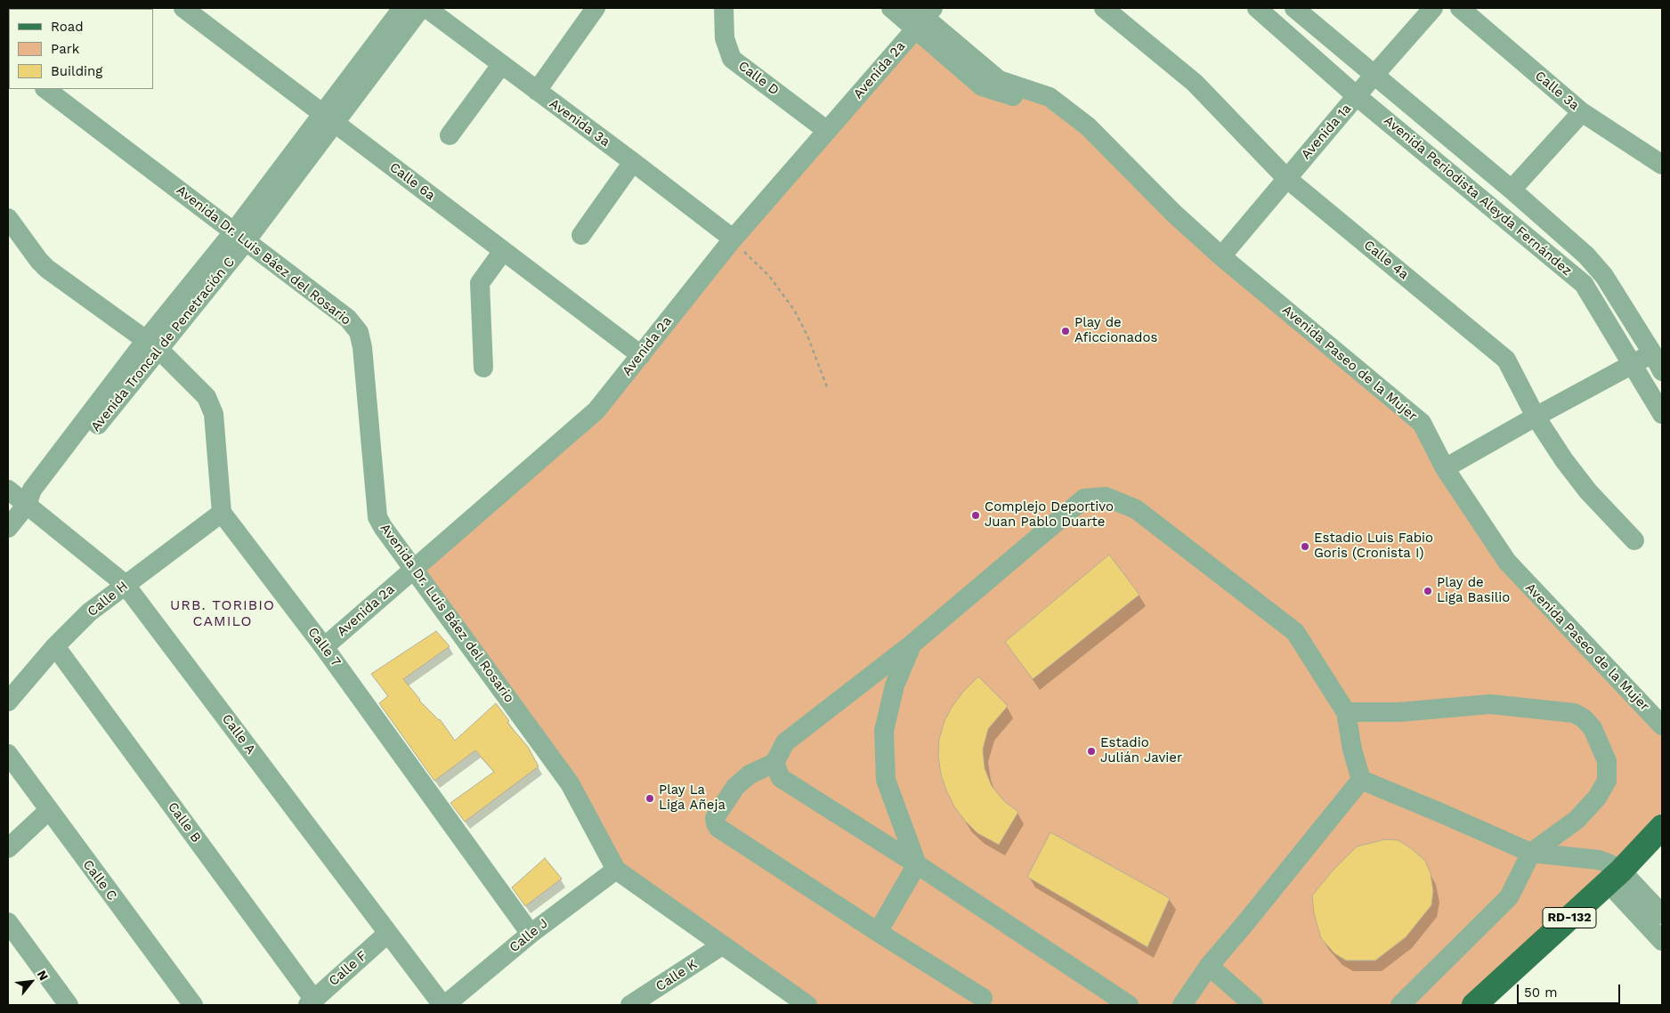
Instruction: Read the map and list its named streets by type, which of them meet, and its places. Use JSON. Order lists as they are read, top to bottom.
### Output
{
  "streets": {
    "main road": ["RD-132"],
    "street": [
      "Avenida 2a",
      "Calle D",
      "Calle 3a",
      "Avenida 3a",
      "Avenida 1a",
      "Calle 6a",
      "Avenida Periodista Aleyda Fernández",
      "Avenida Dr. Luis Báez del Rosario",
      "Calle 4a",
      "Avenida Troncal de Penetración C",
      "Avenida Paseo de la Mujer",
      "Calle H",
      "Calle 7",
      "Calle A",
      "Calle B",
      "Calle C",
      "Calle J",
      "Calle F",
      "Calle K"
    ]
  },
  "crossings": [
    ["Avenida 2a", "Calle D"],
    ["Avenida 2a", "Avenida 3a"],
    ["Avenida 2a", "Calle 6a"],
    ["Avenida 2a", "Avenida Dr. Luis Báez del Rosario"],
    ["Avenida 2a", "Avenida Paseo de la Mujer"],
    ["Avenida 2a", "Calle 7"],
    ["Avenida 1a", "Avenida Periodista Aleyda Fernández"],
    ["Avenida 1a", "Calle 4a"],
    ["Avenida 1a", "Avenida Paseo de la Mujer"],
    ["Calle 6a", "Avenida Troncal de Penetración C"],
    ["Avenida Dr. Luis Báez del Rosario", "Avenida Troncal de Penetración C"],
    ["Avenida Dr. Luis Báez del Rosario", "Calle J"],
    ["Avenida Dr. Luis Báez del Rosario", "Calle K"],
    ["Avenida Troncal de Penetración C", "Calle A"],
    ["Calle H", "Calle 7"],
    ["Calle H", "Calle A"],
    ["Calle H", "Calle B"],
    ["Calle 7", "Calle J"],
    ["Calle A", "Calle J"],
    ["Calle A", "Calle F"],
    ["Calle B", "Calle F"]
  ],
  "districts": ["URB. TORIBIO CAMILO"],
  "places": [
    "Play de Aficcionados",
    "Complejo Deportivo Juan Pablo Duarte",
    "Estadio Luis Fabio Goris (Cronista I)",
    "Play de Liga Basilio",
    "Estadio Julián Javier",
    "Play La Liga Añeja"
  ],
  "legend": ["Road", "Park", "Building"],
  "scale_bar": "50 m",
  "north": "top right"
}
